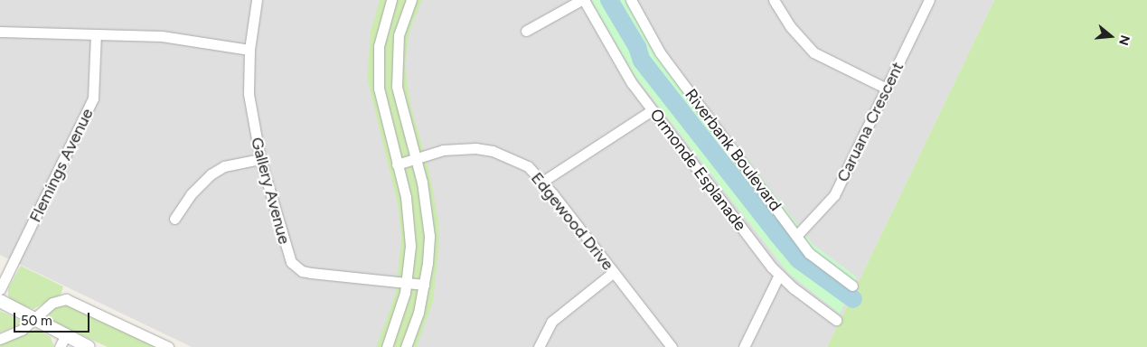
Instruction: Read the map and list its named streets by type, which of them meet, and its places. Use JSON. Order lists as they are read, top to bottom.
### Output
{
  "streets": {
    "street": [
      "Caruana Crescent",
      "Riverbank Boulevard",
      "Flemings Avenue",
      "Ormonde Esplanade",
      "Gallery Avenue",
      "Edgewood Drive"
    ]
  },
  "crossings": [
    ["Caruana Crescent", "Riverbank Boulevard"]
  ],
  "scale_bar": "50 m",
  "north": "right"
}
